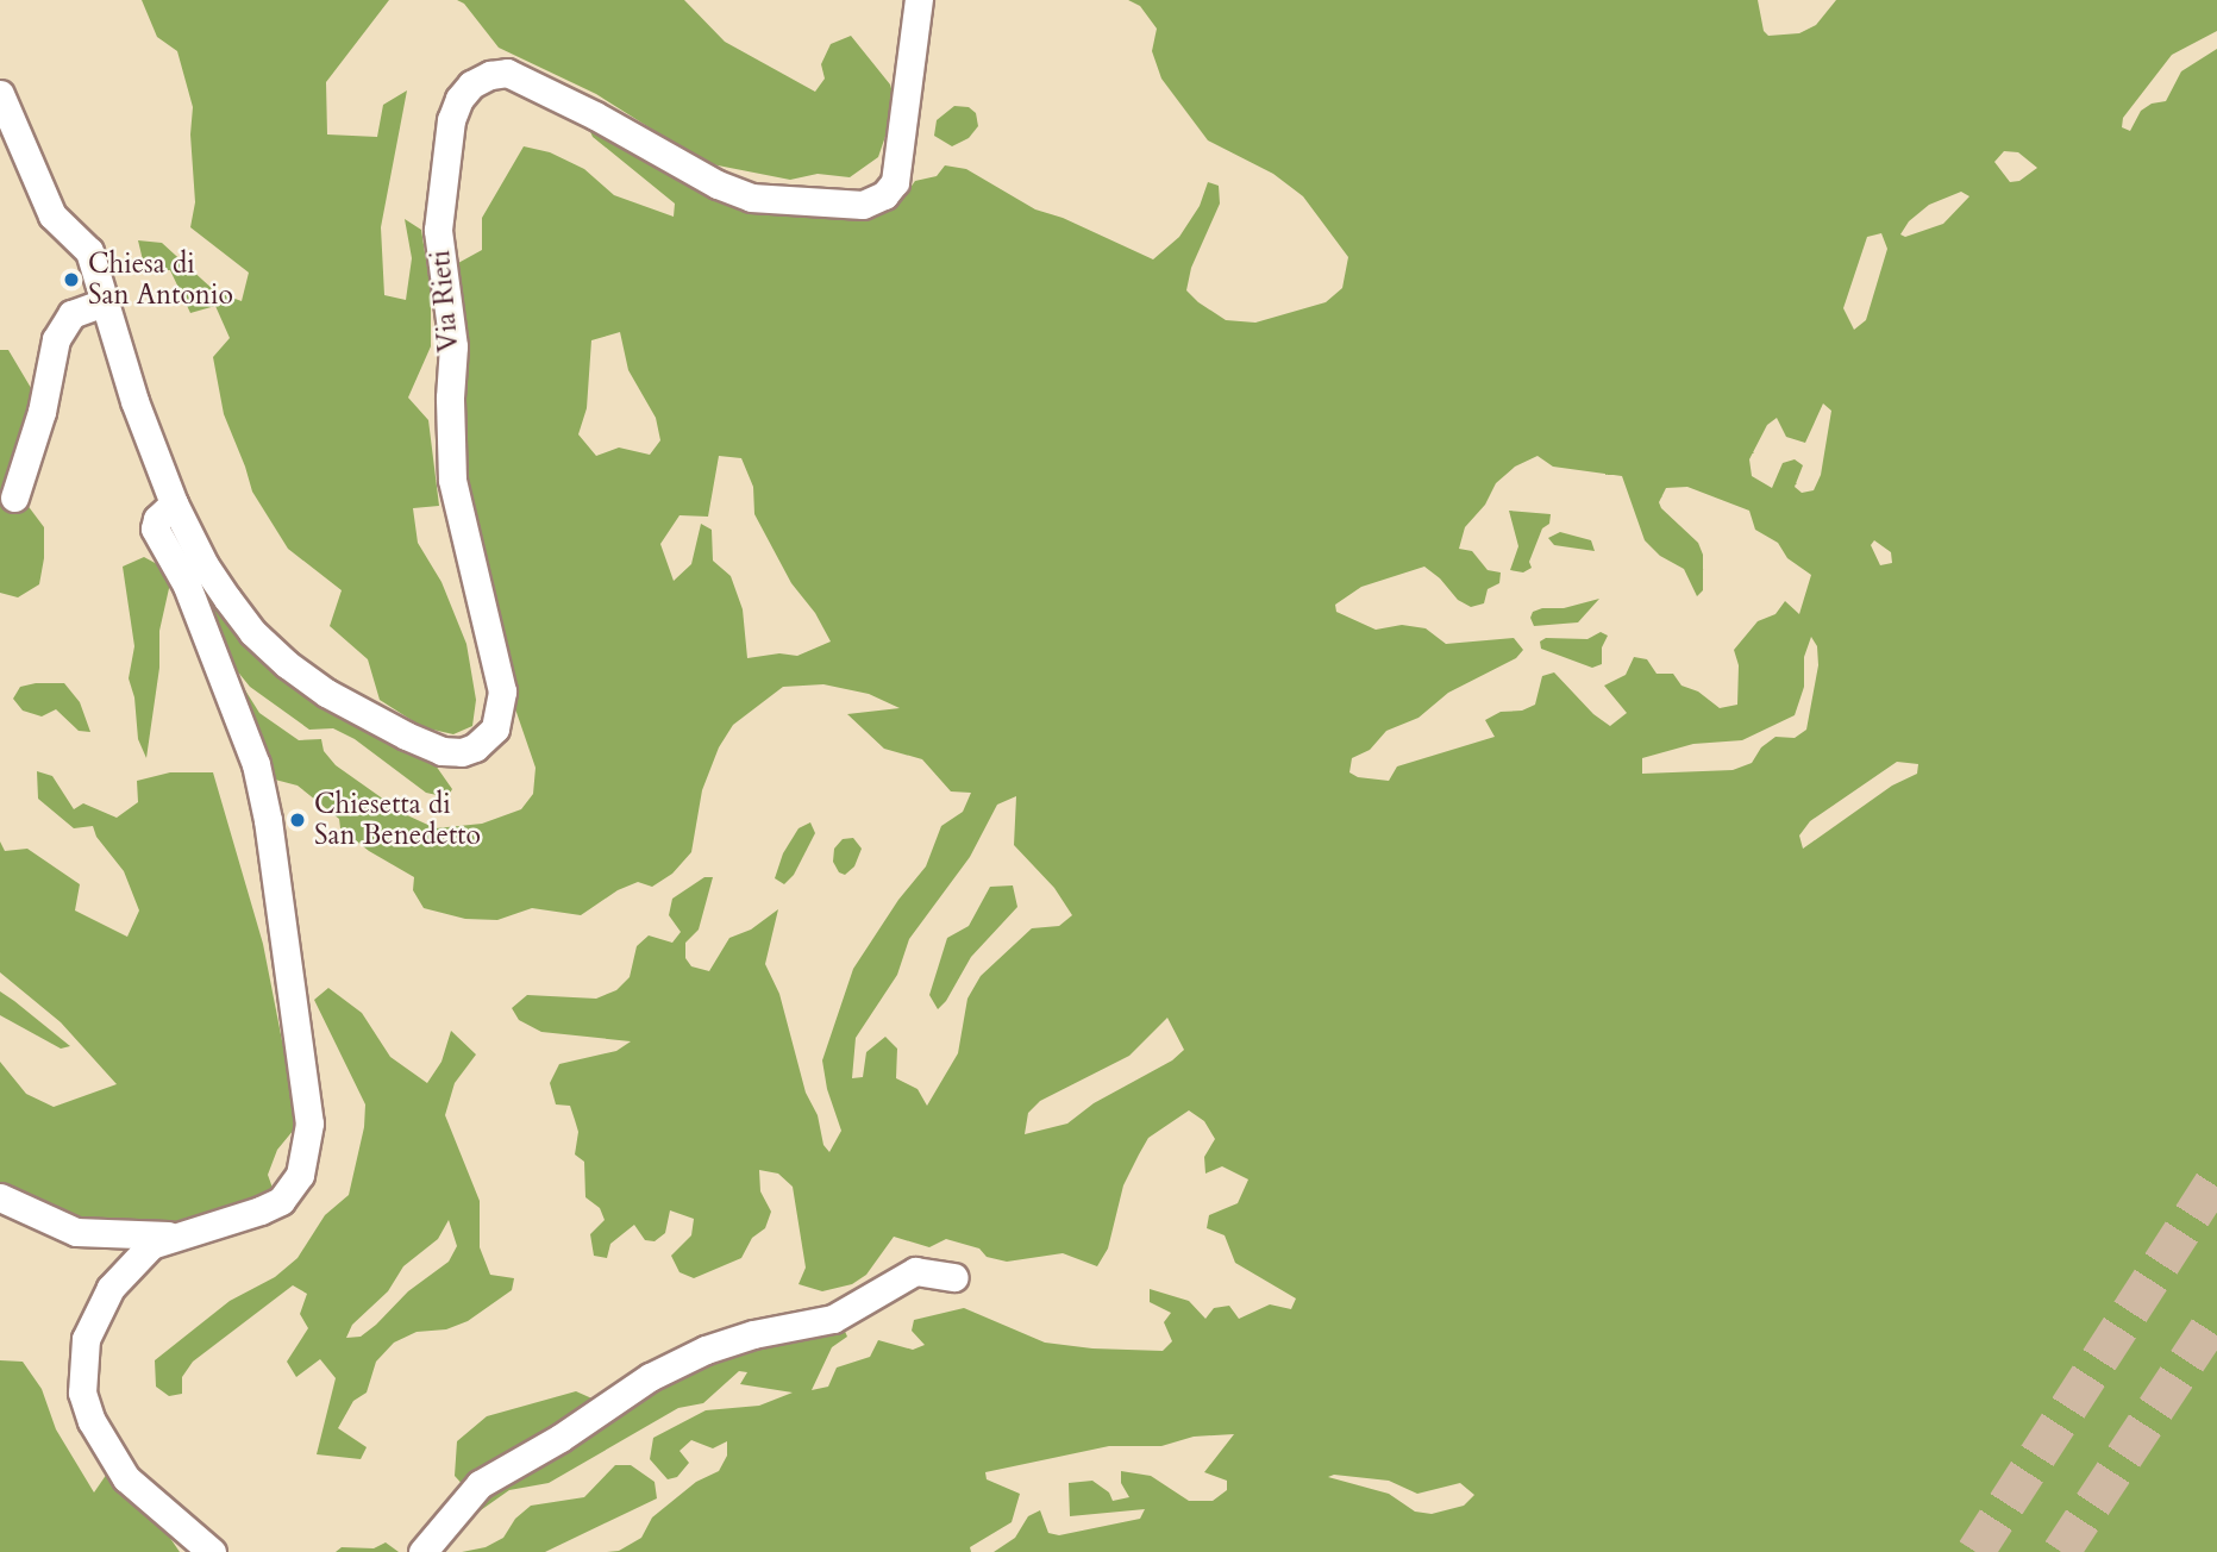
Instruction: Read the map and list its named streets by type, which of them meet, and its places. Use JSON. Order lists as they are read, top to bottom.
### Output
{
  "streets": {
    "street": ["Via Rieti"]
  },
  "places": ["Chiesa di San Antonio", "Chiesetta di San Benedetto"]
}
